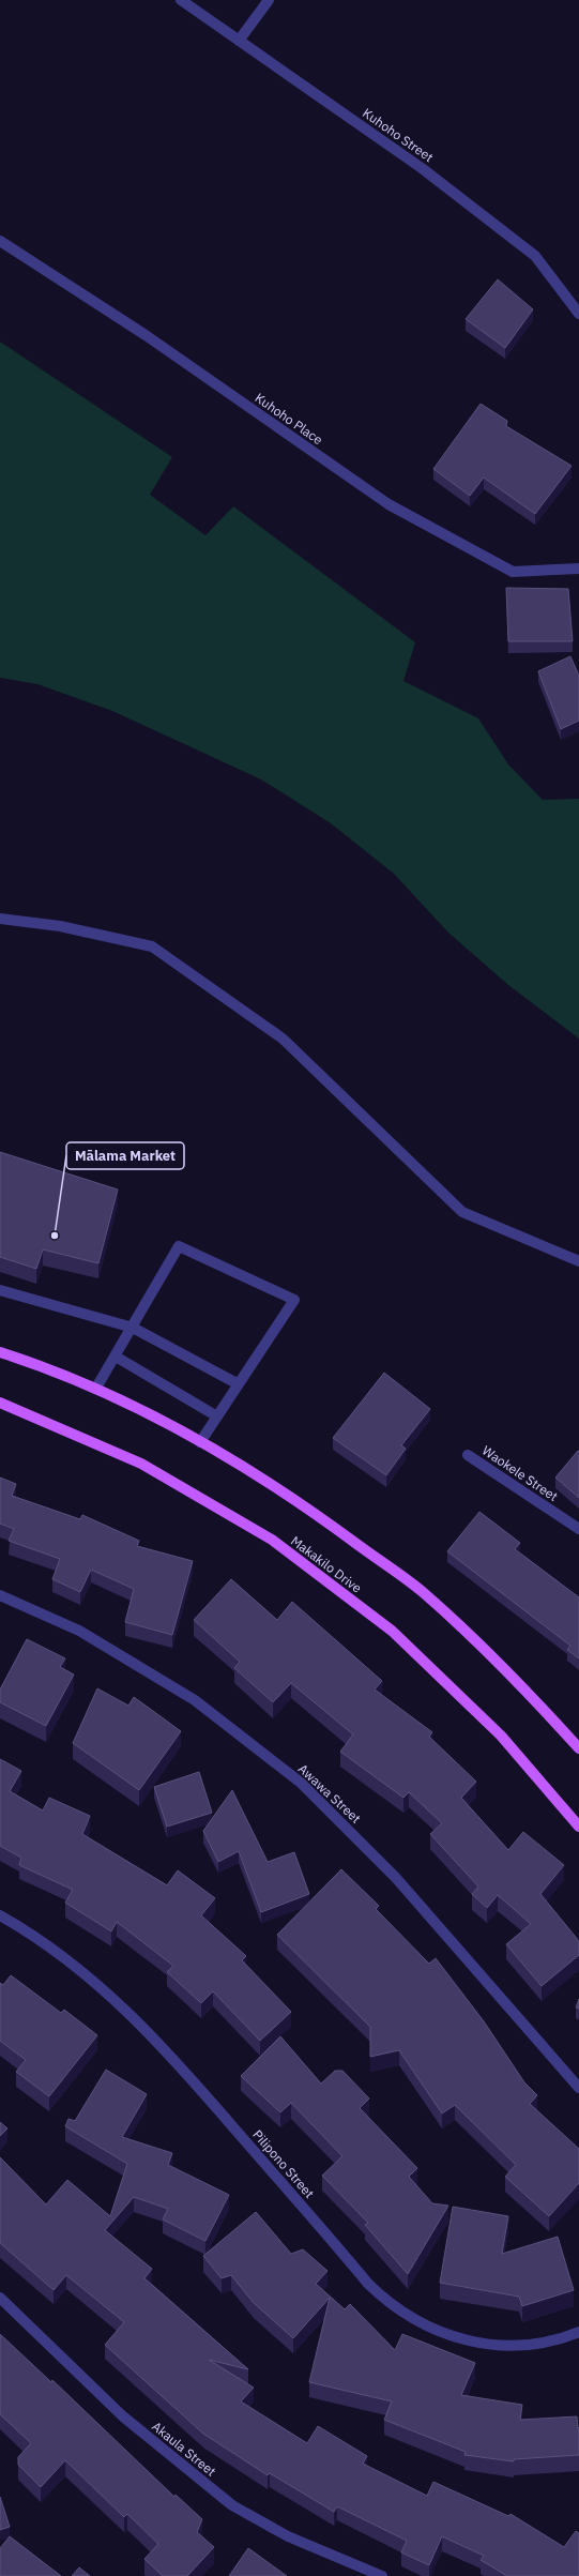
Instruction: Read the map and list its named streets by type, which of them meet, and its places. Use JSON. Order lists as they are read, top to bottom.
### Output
{
  "streets": {
    "main road": ["Makakilo Drive"],
    "street": [
      "Kuhoho Street",
      "Kuhoho Place",
      "Waokele Street",
      "Awawa Street",
      "Pilipono Street",
      "Akaula Street"
    ]
  },
  "places": ["Mālama Market"]
}
